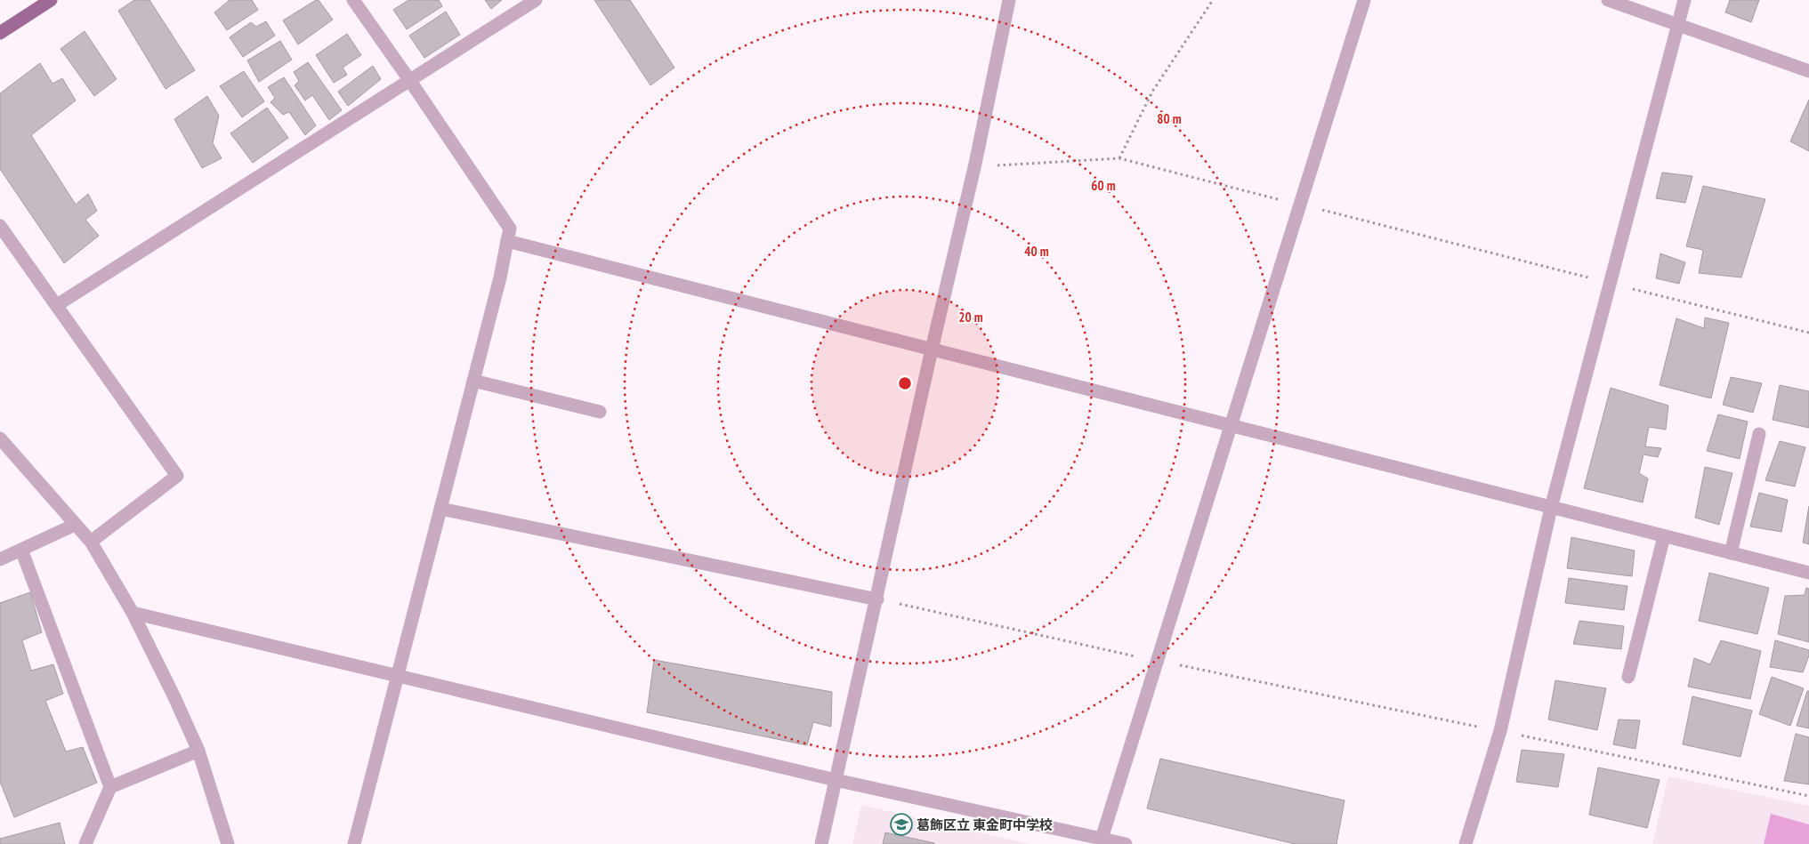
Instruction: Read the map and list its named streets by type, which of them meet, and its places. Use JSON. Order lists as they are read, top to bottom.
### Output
{
  "places": {
    "school or university": ["葛飾区立 東金町中学校"]
  },
  "rings": [
    "80 m",
    "60 m",
    "40 m",
    "20 m"
  ]
}
